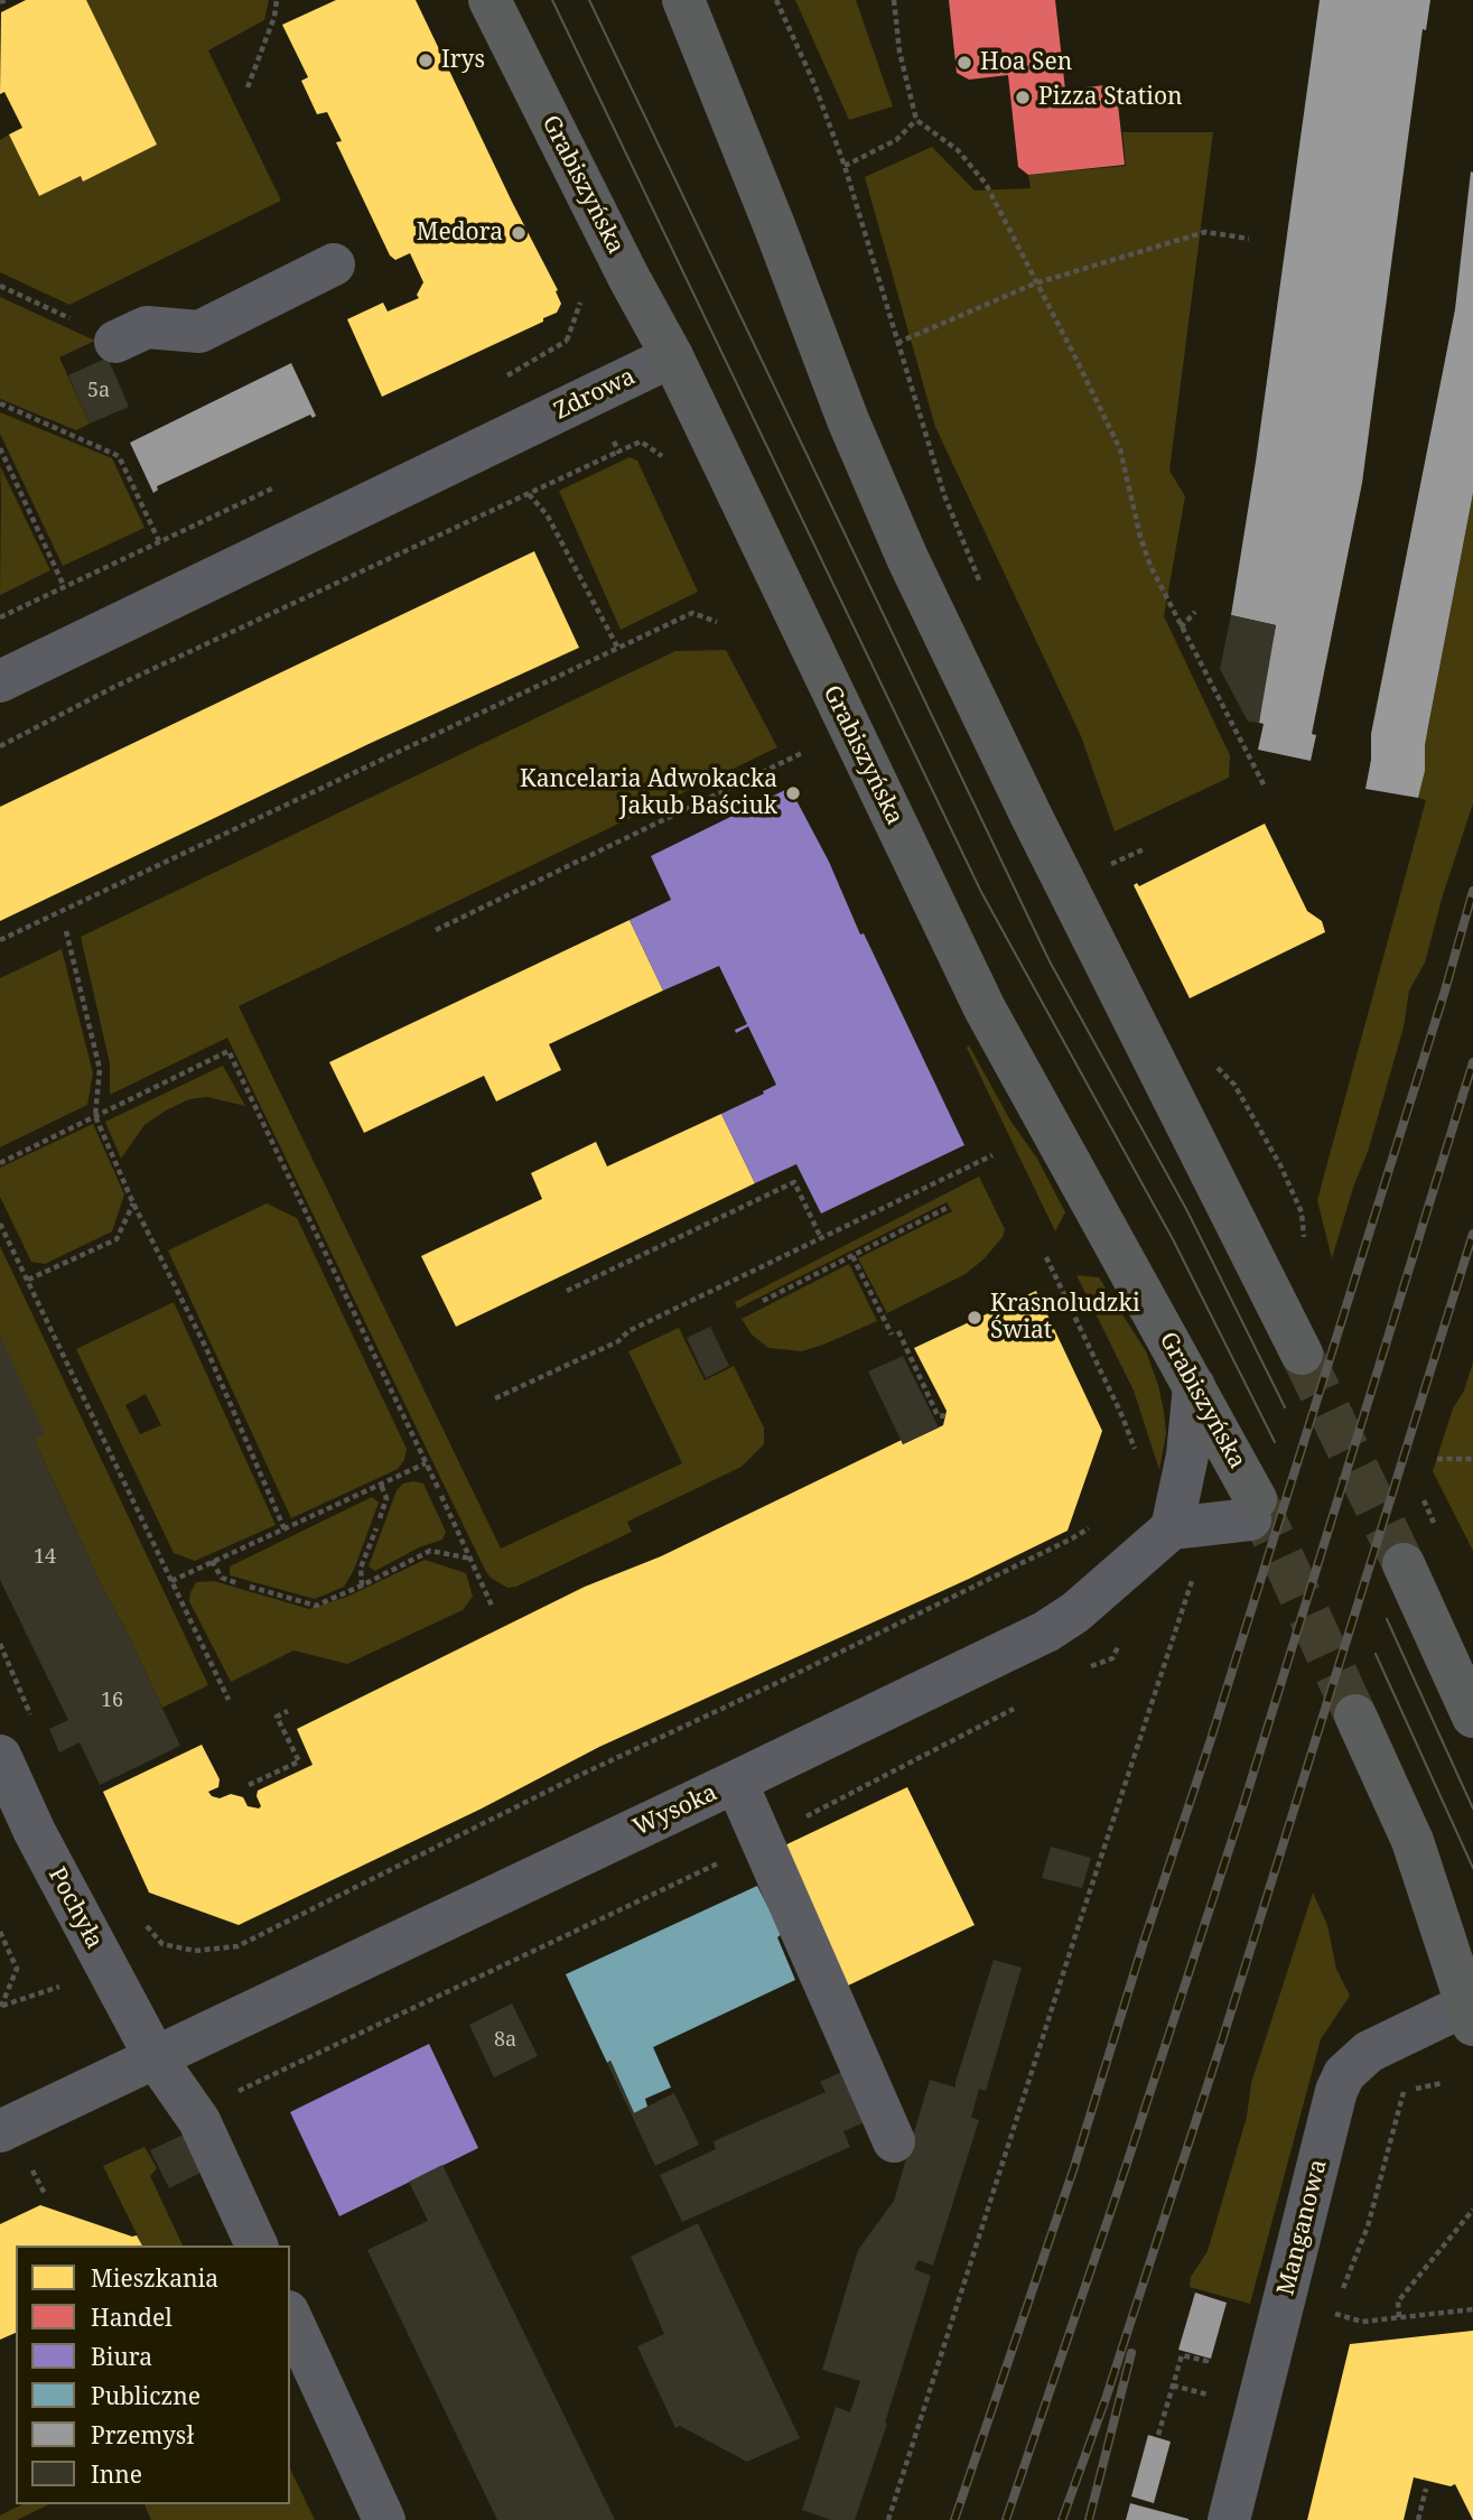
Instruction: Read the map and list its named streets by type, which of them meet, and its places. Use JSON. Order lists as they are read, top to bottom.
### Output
{
  "streets": {
    "main road": ["Grabiszyńska"],
    "street": [
      "Zdrowa",
      "Wysoka",
      "Pochyła",
      "Manganowa"
    ]
  },
  "crossings": [
    ["Grabiszyńska", "Zdrowa"],
    ["Wysoka", "Pochyła"]
  ],
  "places": [
    "Irys",
    "Hoa Sen",
    "Pizza Station",
    "Medora",
    "Kancelaria Adwokacka Jakub Baściuk",
    "Krasnoludzki Świat"
  ],
  "house_numbers": [
    "5a",
    "14",
    "16",
    "8a"
  ],
  "legend": [
    "Mieszkania",
    "Handel",
    "Biura",
    "Publiczne",
    "Przemysł",
    "Inne"
  ]
}
